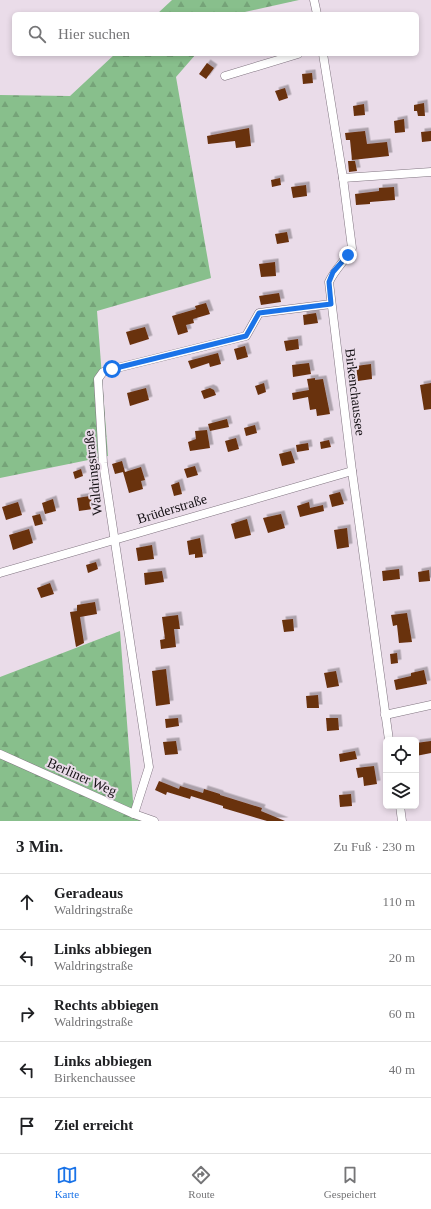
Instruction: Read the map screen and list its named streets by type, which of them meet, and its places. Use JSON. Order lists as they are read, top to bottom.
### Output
{
  "streets": {
    "street": [
      "Birkenchaussee",
      "Waldringstraße",
      "Brüderstraße",
      "Berliner Weg"
    ]
  },
  "crossings": [
    ["Birkenchaussee", "Waldringstraße"],
    ["Birkenchaussee", "Brüderstraße"],
    ["Waldringstraße", "Brüderstraße"],
    ["Waldringstraße", "Berliner Weg"]
  ],
  "page": {
    "search": "Hier suchen",
    "heading": ["3 Min.", "Zu Fuß · 230 m"],
    "list": [
      ["Geradeaus", "Waldringstraße", "110 m"],
      ["Links abbiegen", "Waldringstraße", "20 m"],
      ["Rechts abbiegen", "Waldringstraße", "60 m"],
      ["Links abbiegen", "Birkenchaussee", "40 m"],
      "Ziel erreicht"
    ],
    "nav": ["Karte", "Route", "Gespeichert"]
  }
}
